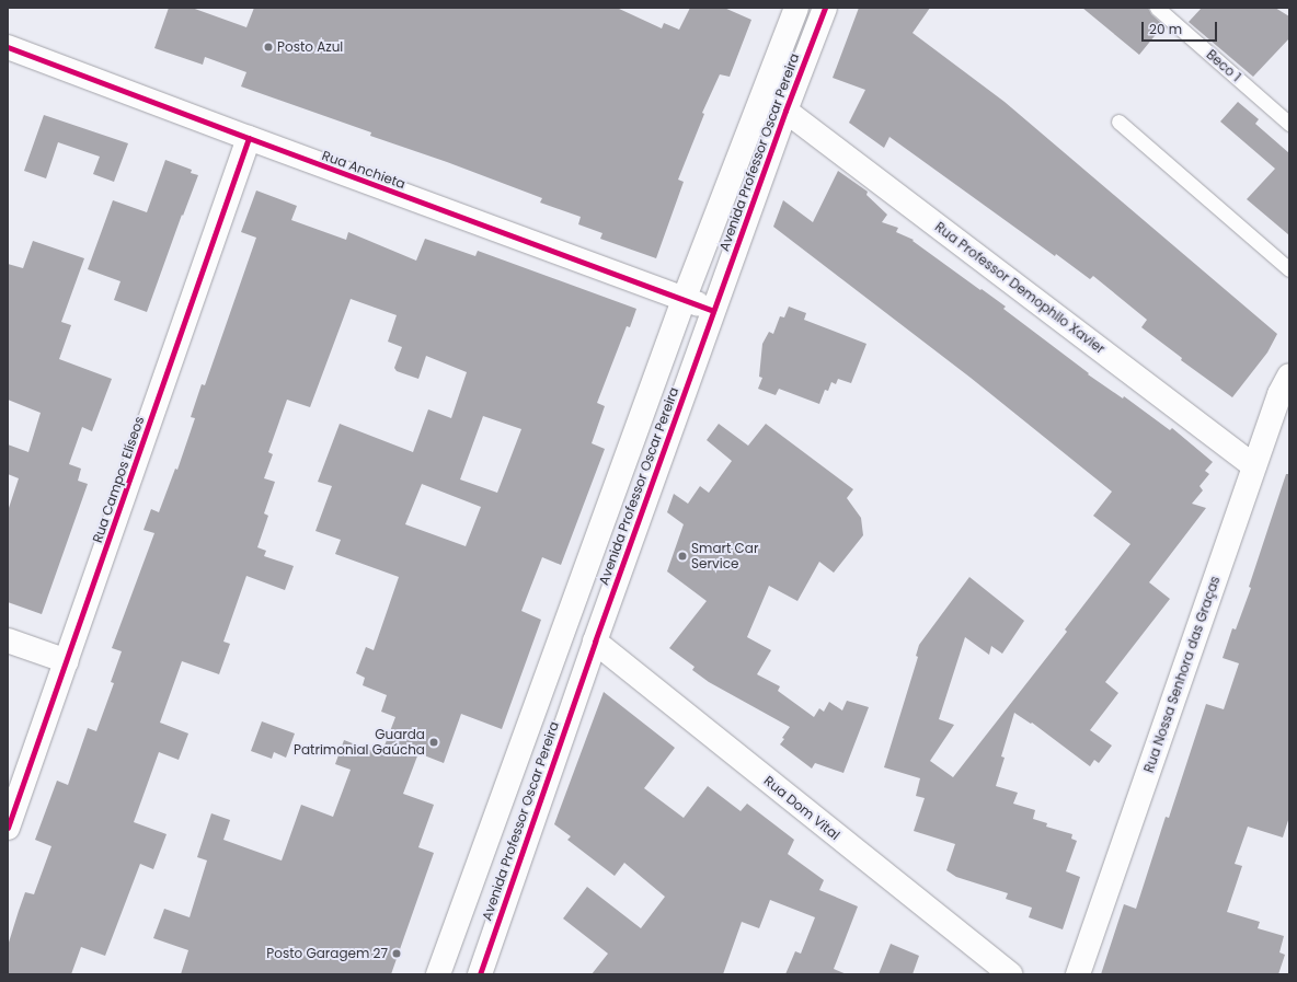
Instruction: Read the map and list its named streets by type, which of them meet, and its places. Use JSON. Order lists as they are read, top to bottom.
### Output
{
  "streets": {
    "street": [
      "Avenida Professor Oscar Pereira",
      "Rua Anchieta",
      "Rua Professor Demophilo Xavier",
      "Rua Campos Elíseos",
      "Rua Nossa Senhora das Graças",
      "Rua Dom Vital"
    ],
    "lane": ["Beco 1"]
  },
  "crossings": [
    ["Avenida Professor Oscar Pereira", "Rua Anchieta"],
    ["Avenida Professor Oscar Pereira", "Rua Professor Demophilo Xavier"],
    ["Avenida Professor Oscar Pereira", "Rua Dom Vital"],
    ["Rua Anchieta", "Rua Campos Elíseos"],
    ["Rua Professor Demophilo Xavier", "Rua Nossa Senhora das Graças"]
  ],
  "places": [
    "Posto Azul",
    "Smart Car Service",
    "Guarda Patrimonial Gaúcha",
    "Posto Garagem 27"
  ],
  "scale_bar": "20 m"
}
